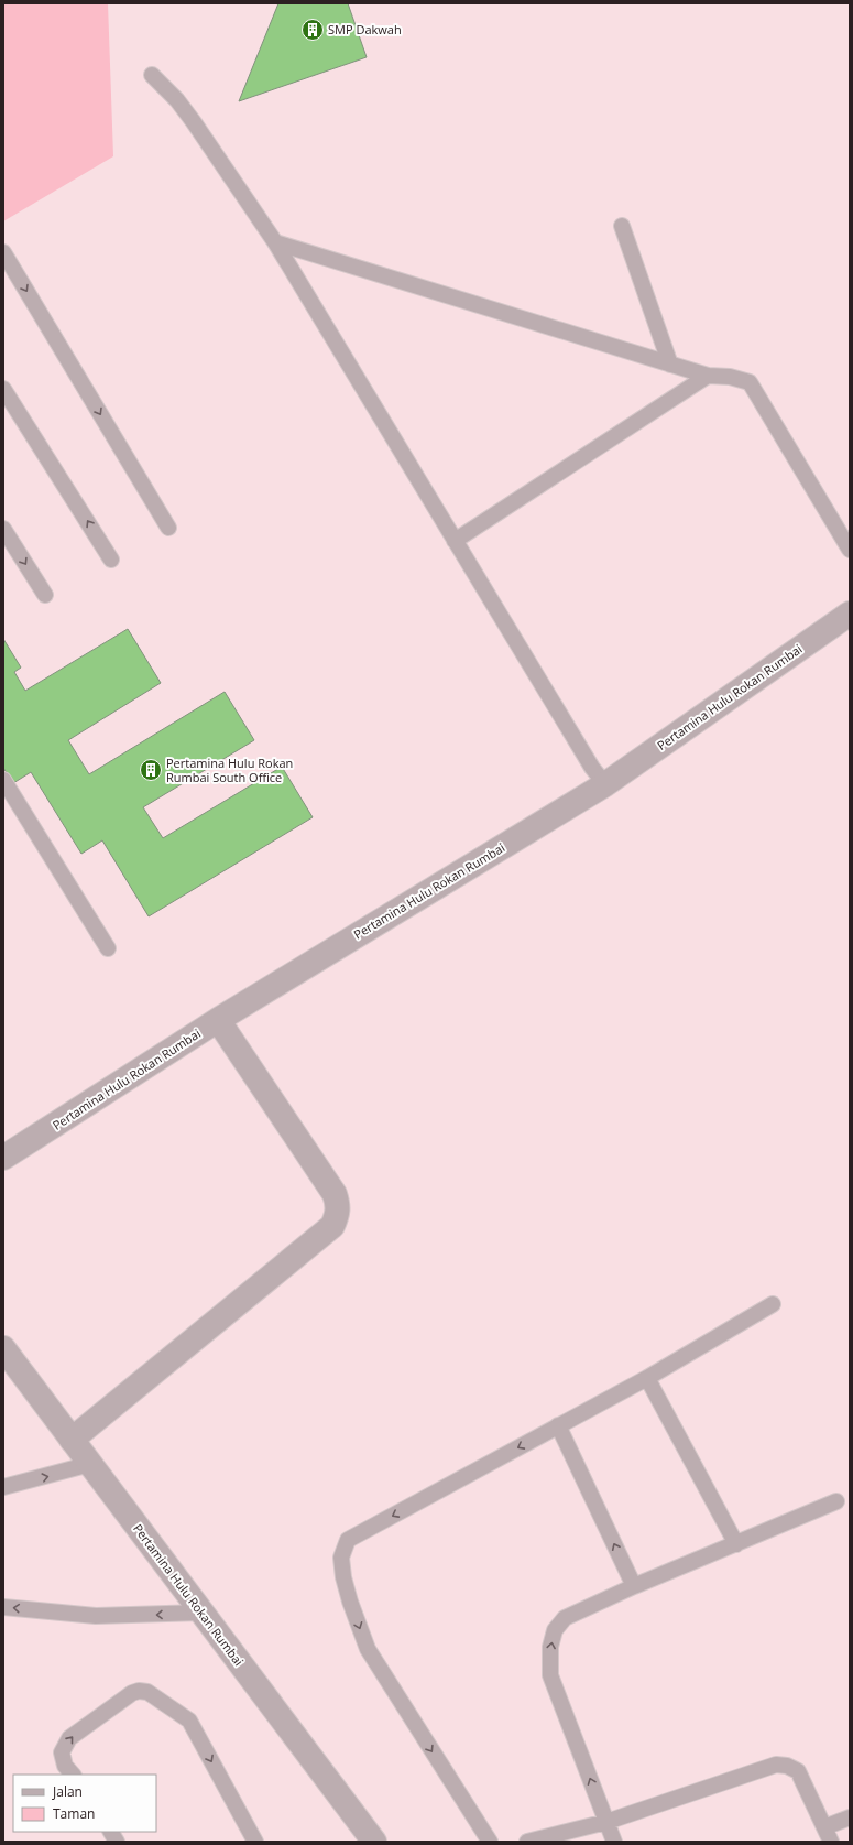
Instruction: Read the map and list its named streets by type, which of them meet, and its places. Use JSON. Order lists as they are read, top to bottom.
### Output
{
  "streets": {
    "street": ["Pertamina Hulu Rokan Rumbai"]
  },
  "places": {
    "building": ["SMP Dakwah", "Pertamina Hulu Rokan Rumbai South Office"]
  },
  "legend": ["Jalan", "Taman"]
}
